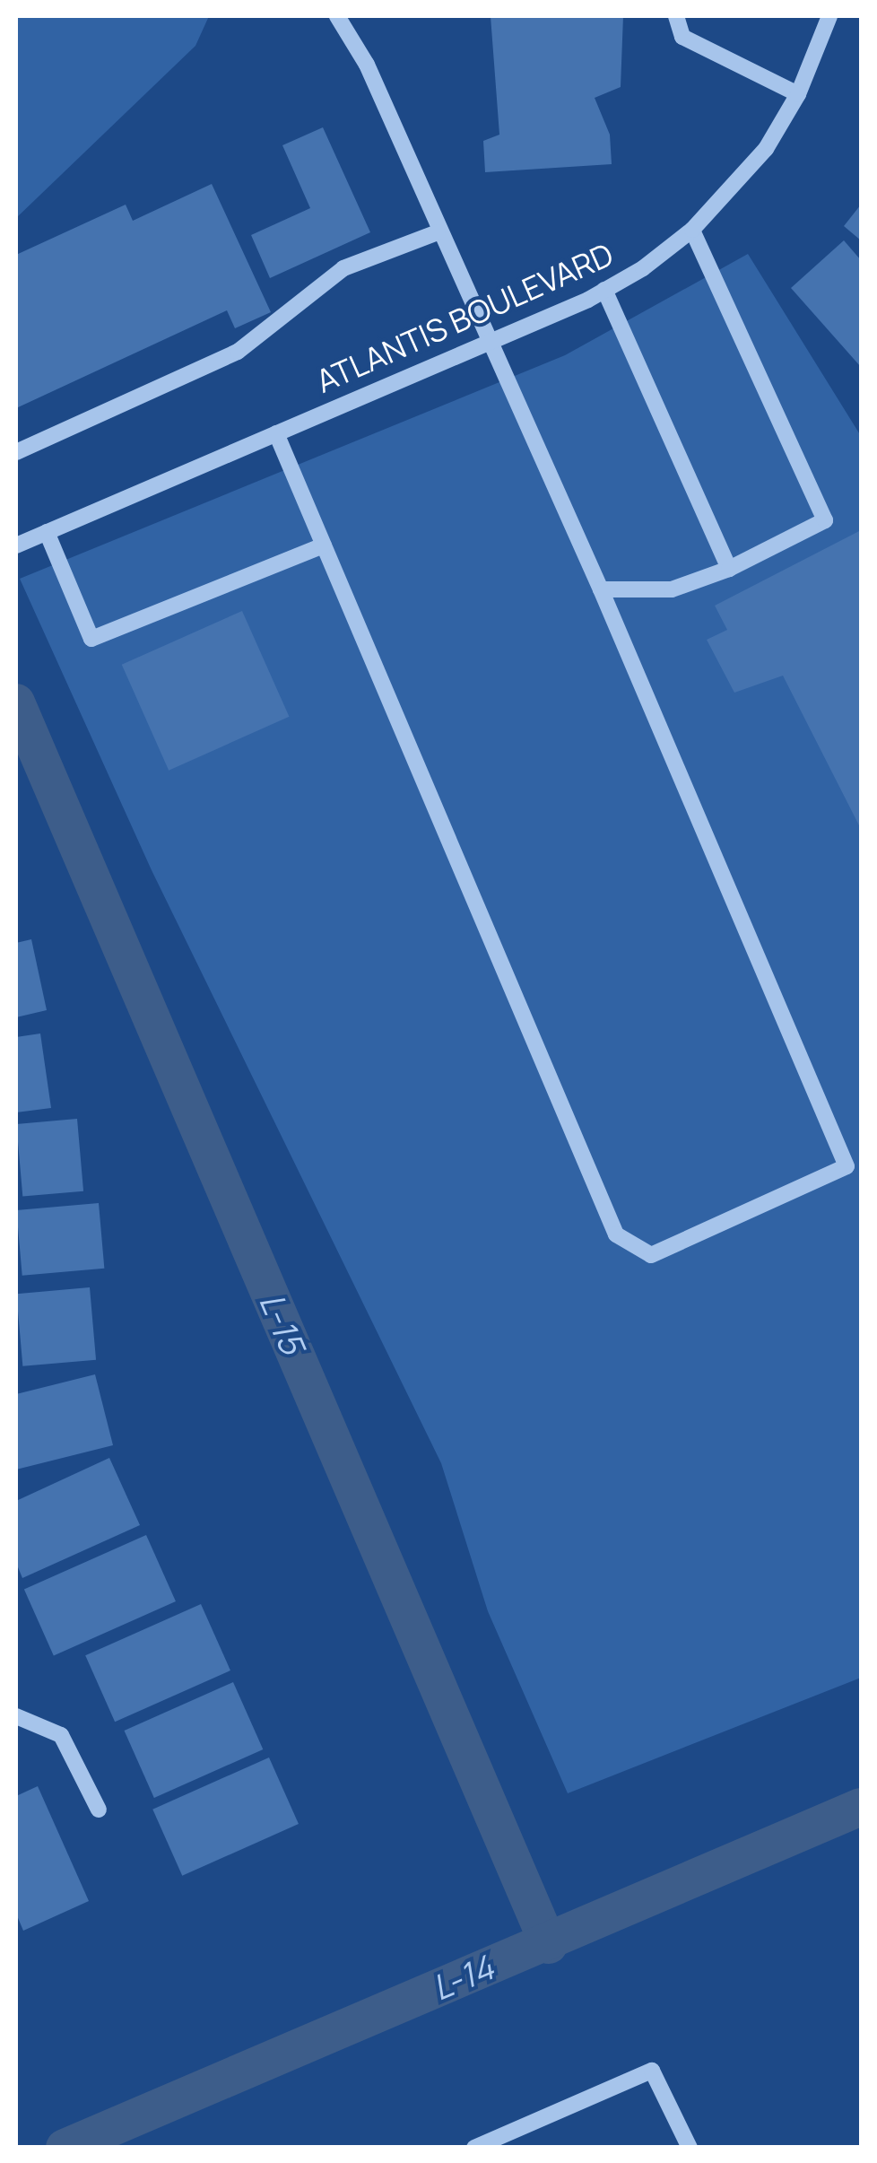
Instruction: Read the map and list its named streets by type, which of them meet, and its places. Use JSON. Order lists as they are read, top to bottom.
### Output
{
  "streets": {
    "street": ["ATLANTIS BOULEVARD"]
  },
  "water": ["L-15", "L-14"]
}
